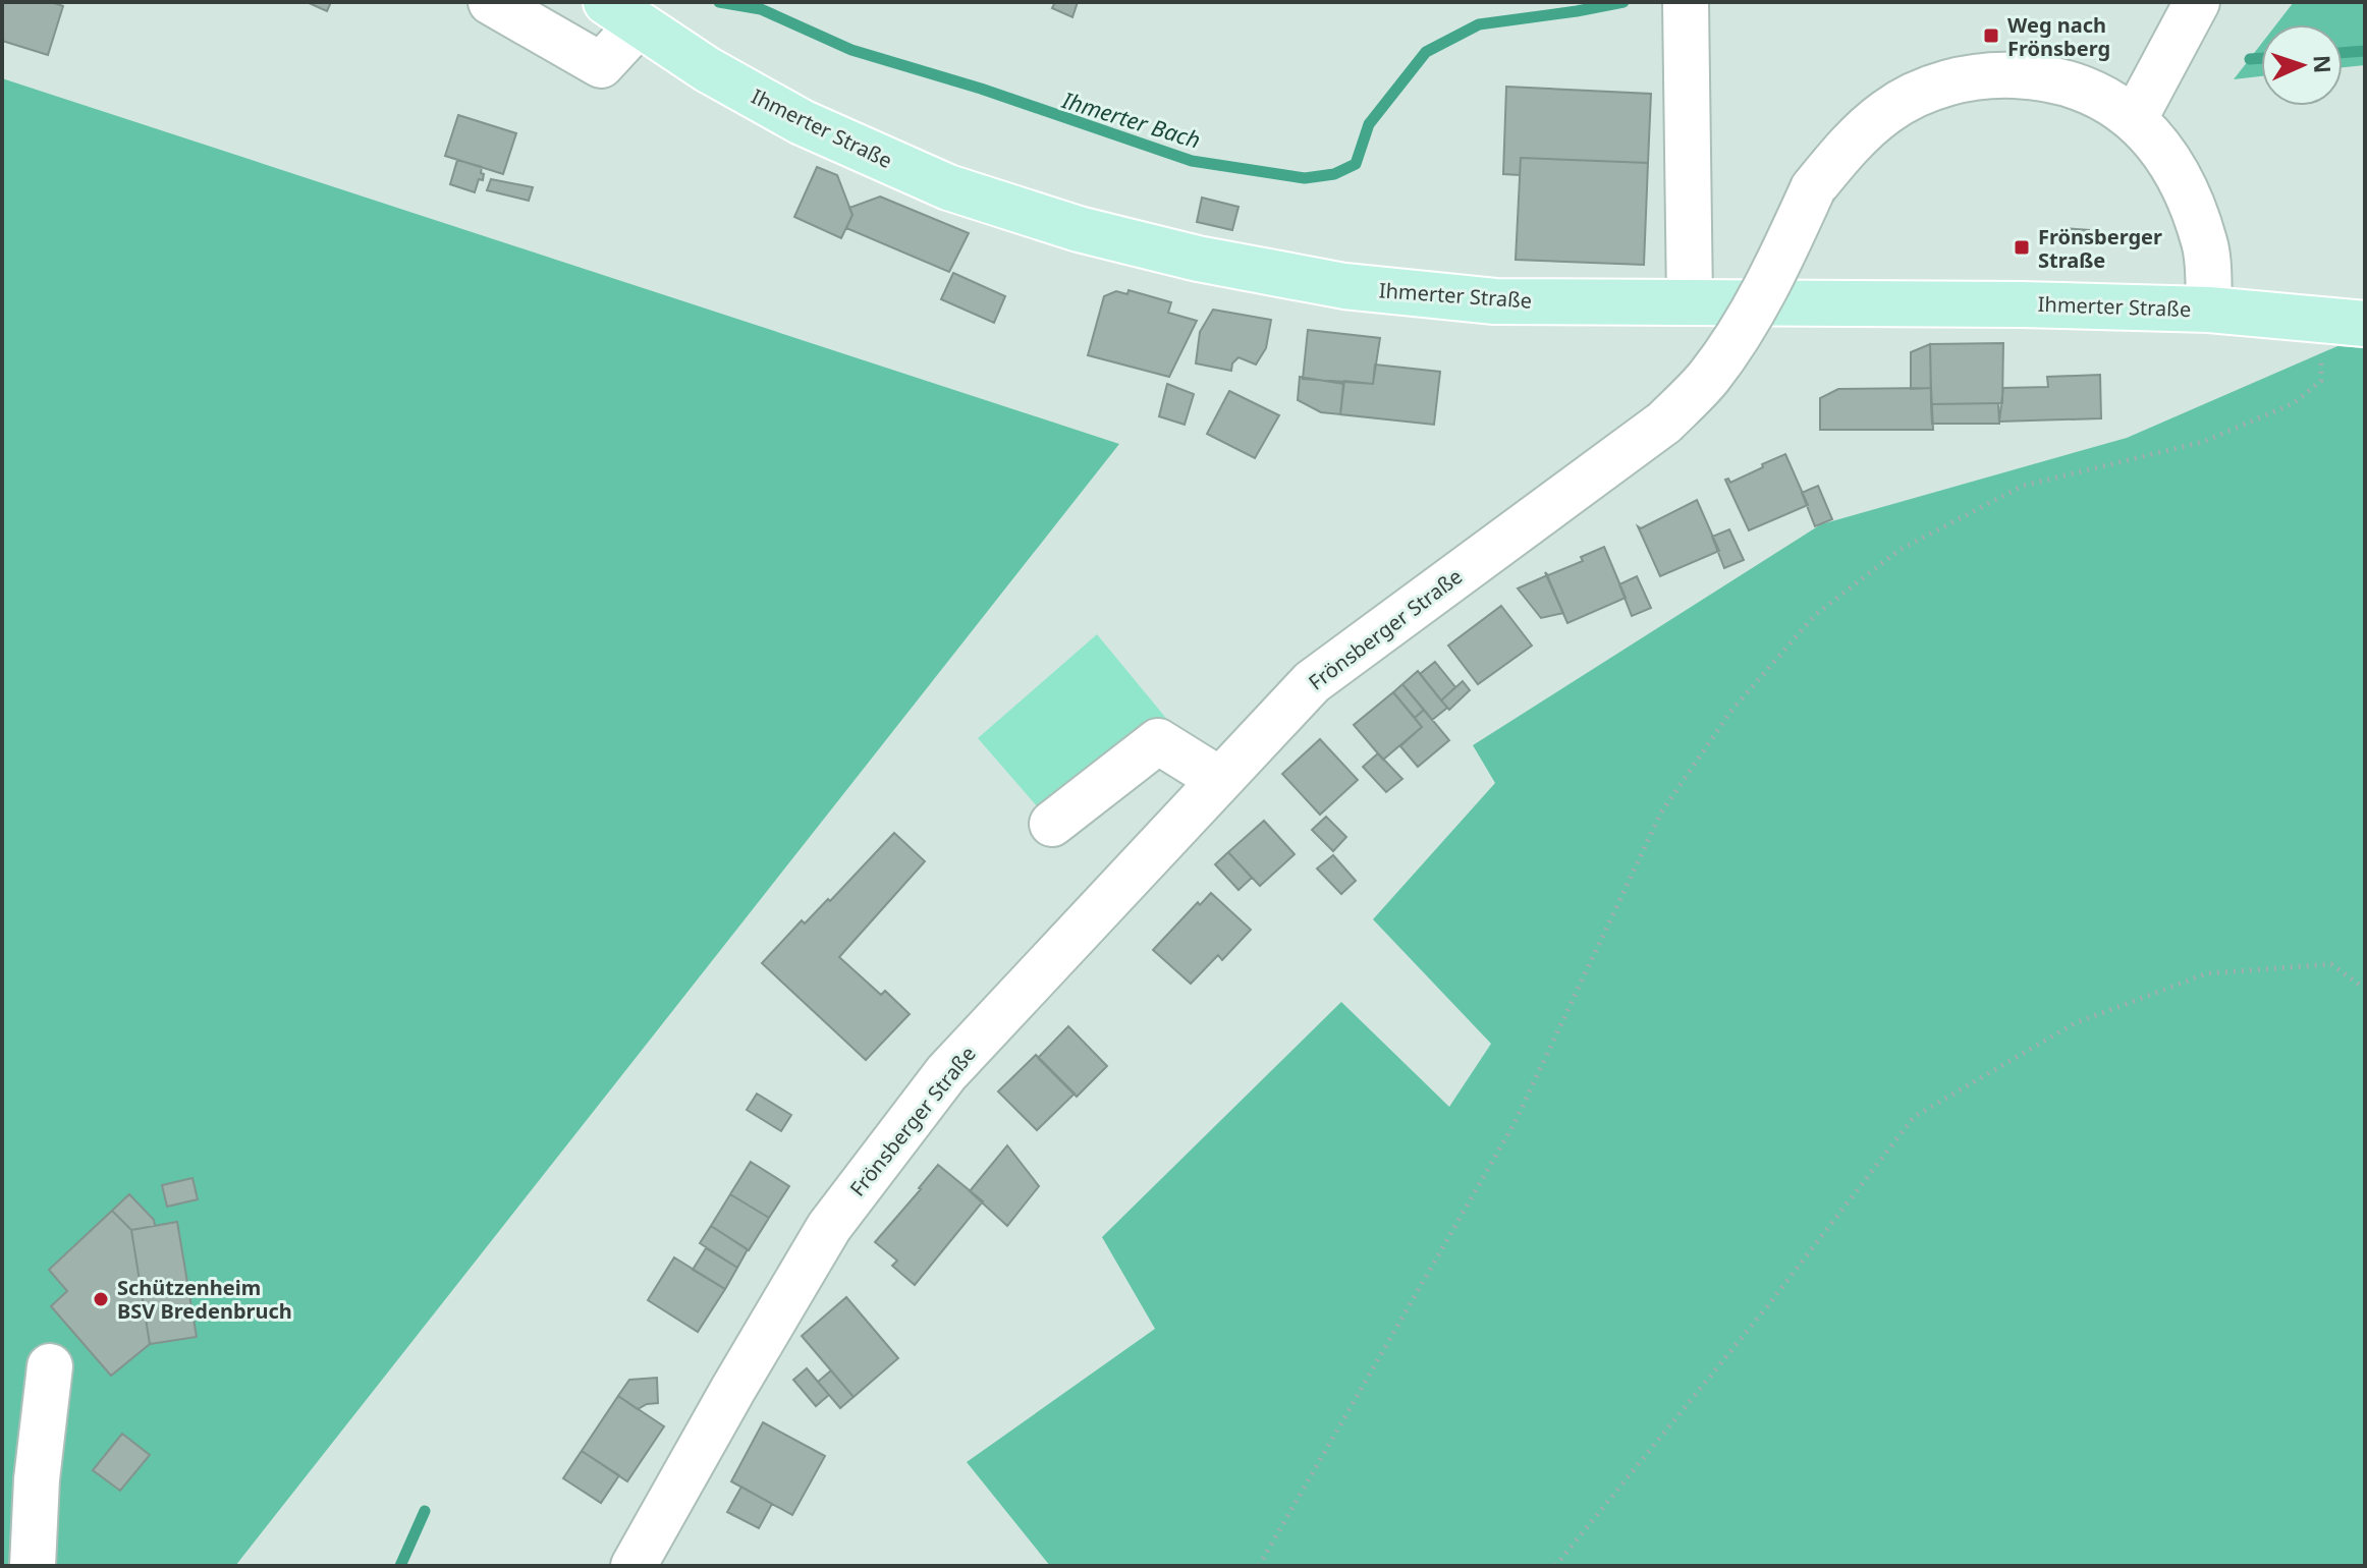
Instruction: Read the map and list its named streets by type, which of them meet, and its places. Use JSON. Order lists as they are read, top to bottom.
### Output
{
  "streets": {
    "main road": ["Ihmerter Straße"],
    "street": ["Frönsberger Straße"]
  },
  "crossings": [
    ["Ihmerter Straße", "Frönsberger Straße"]
  ],
  "water": ["Ihmerter Bach"],
  "places": {
    "transit": ["Weg nach Frönsberg", "Frönsberger Straße"],
    "other": ["Schützenheim BSV Bredenbruch"]
  },
  "north": "right"
}
